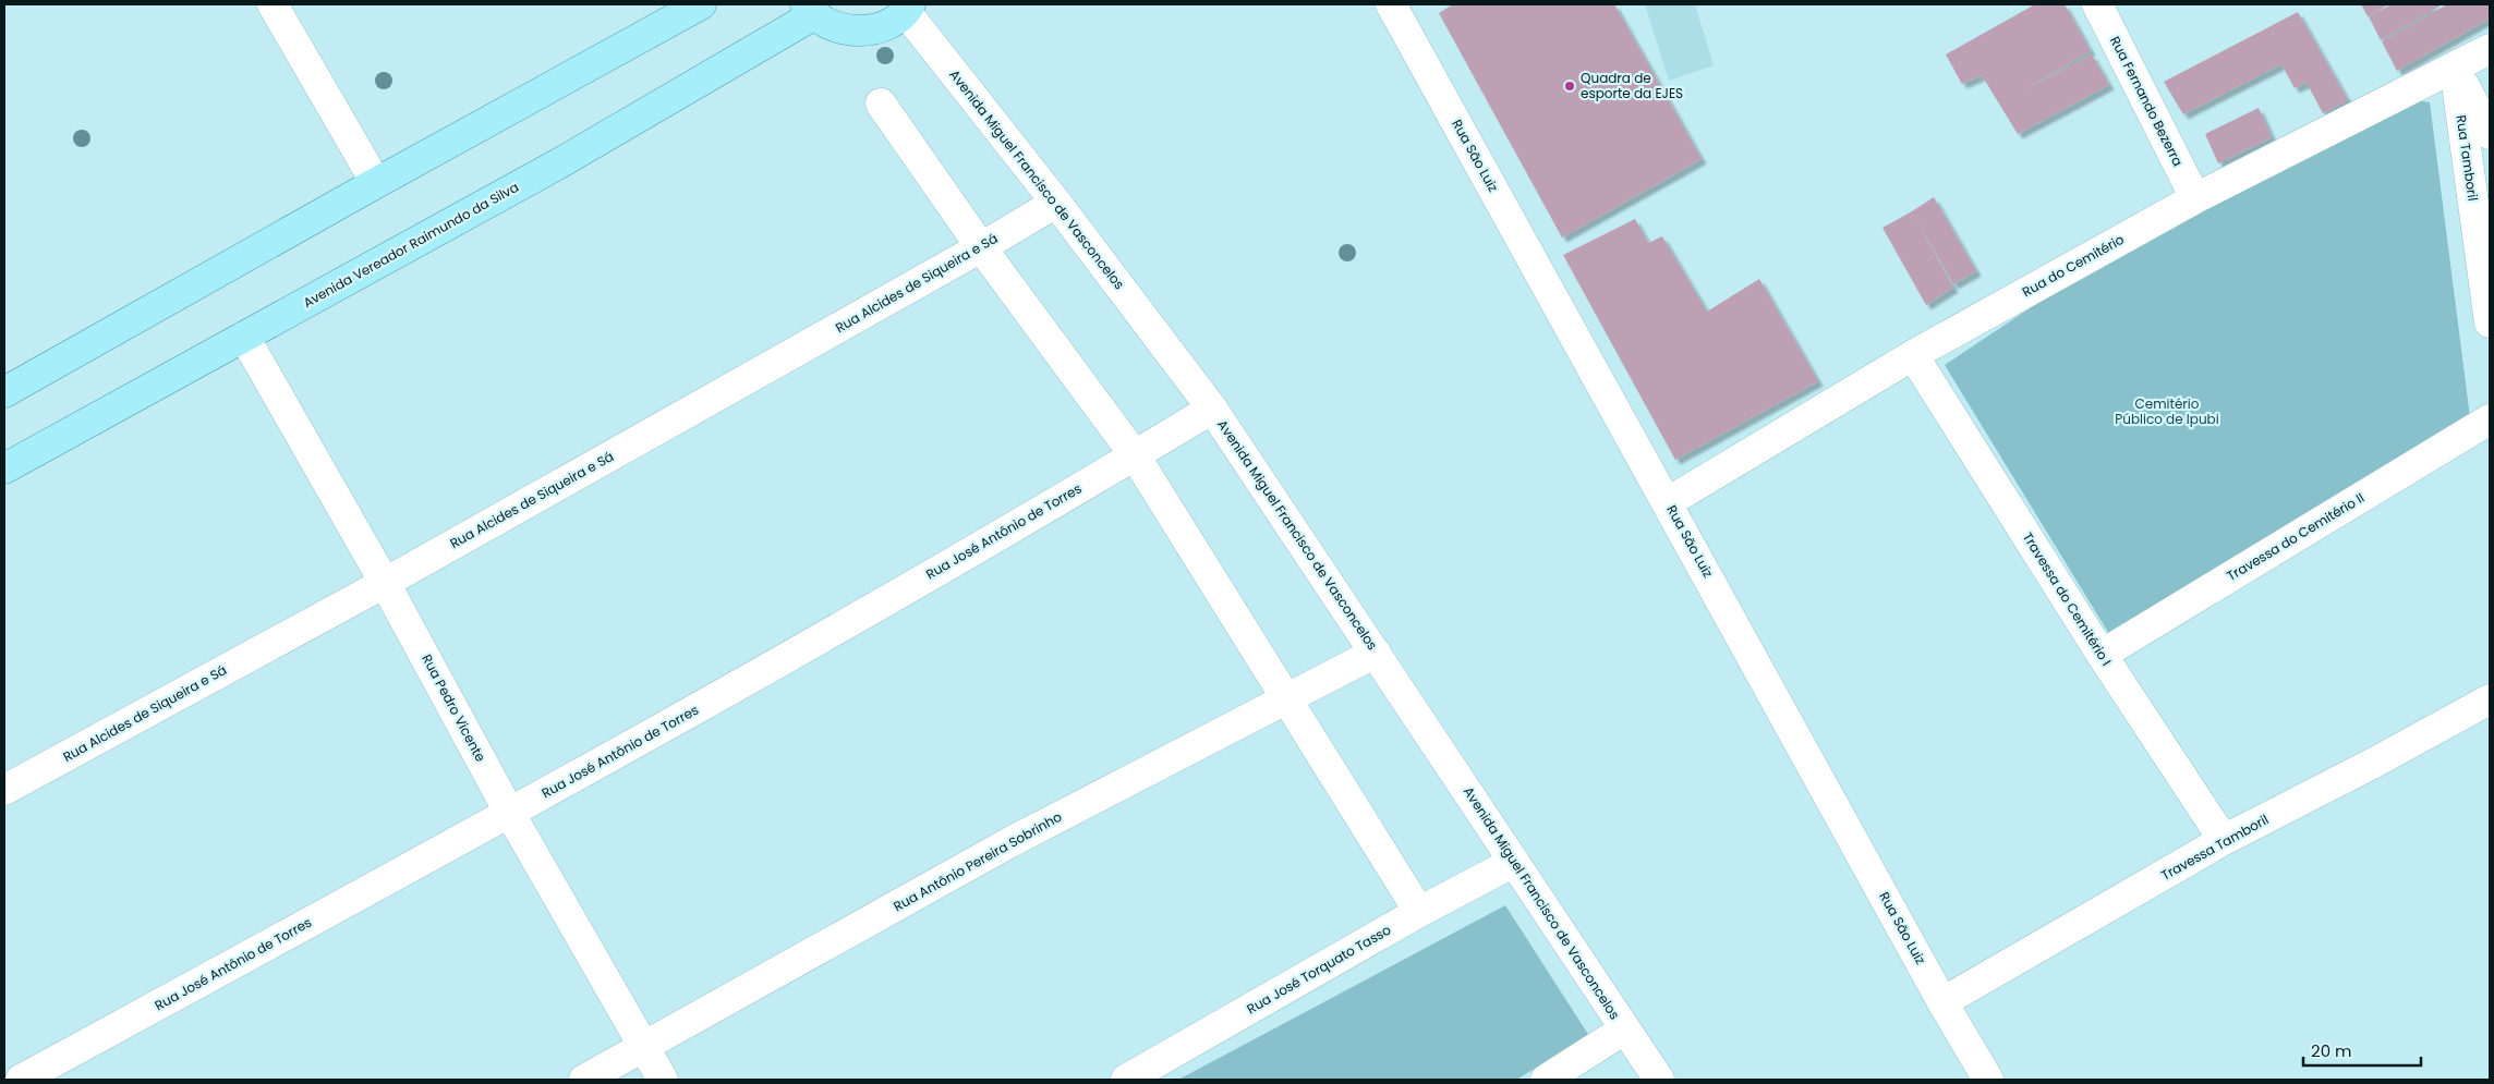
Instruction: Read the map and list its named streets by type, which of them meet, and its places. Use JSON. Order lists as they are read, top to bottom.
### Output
{
  "streets": {
    "main road": ["Avenida Vereador Raimundo da Silva"],
    "street": [
      "Rua Fernando Bezerra",
      "Rua São Luiz",
      "Rua Tamboril",
      "Avenida Miguel Francisco de Vasconcelos",
      "Rua do Cemitério",
      "Rua Alcides de Siqueira e Sá",
      "Rua José Antônio de Torres",
      "Travessa do Cemitério II",
      "Travessa do Cemitério I",
      "Rua Pedro Vicente",
      "Travessa Tamboril",
      "Rua Antônio Pereira Sobrinho",
      "Rua José Torquato Tasso"
    ]
  },
  "crossings": [
    ["Rua Fernando Bezerra", "Rua do Cemitério"],
    ["Rua São Luiz", "Rua do Cemitério"],
    ["Rua São Luiz", "Travessa Tamboril"],
    ["Rua Tamboril", "Rua do Cemitério"],
    ["Avenida Miguel Francisco de Vasconcelos", "Rua Alcides de Siqueira e Sá"],
    ["Avenida Miguel Francisco de Vasconcelos", "Rua José Antônio de Torres"],
    ["Avenida Miguel Francisco de Vasconcelos", "Rua Antônio Pereira Sobrinho"],
    ["Avenida Miguel Francisco de Vasconcelos", "Rua José Torquato Tasso"],
    ["Avenida Vereador Raimundo da Silva", "Rua Pedro Vicente"],
    ["Rua do Cemitério", "Travessa do Cemitério I"],
    ["Rua Alcides de Siqueira e Sá", "Rua Pedro Vicente"],
    ["Rua José Antônio de Torres", "Rua Pedro Vicente"],
    ["Travessa do Cemitério II", "Travessa do Cemitério I"],
    ["Travessa do Cemitério I", "Travessa Tamboril"],
    ["Rua Pedro Vicente", "Rua Antônio Pereira Sobrinho"]
  ],
  "parks": ["Cemitério Público de Ipubi"],
  "places": ["Quadra de esporte da EJES"],
  "scale_bar": "20 m"
}
